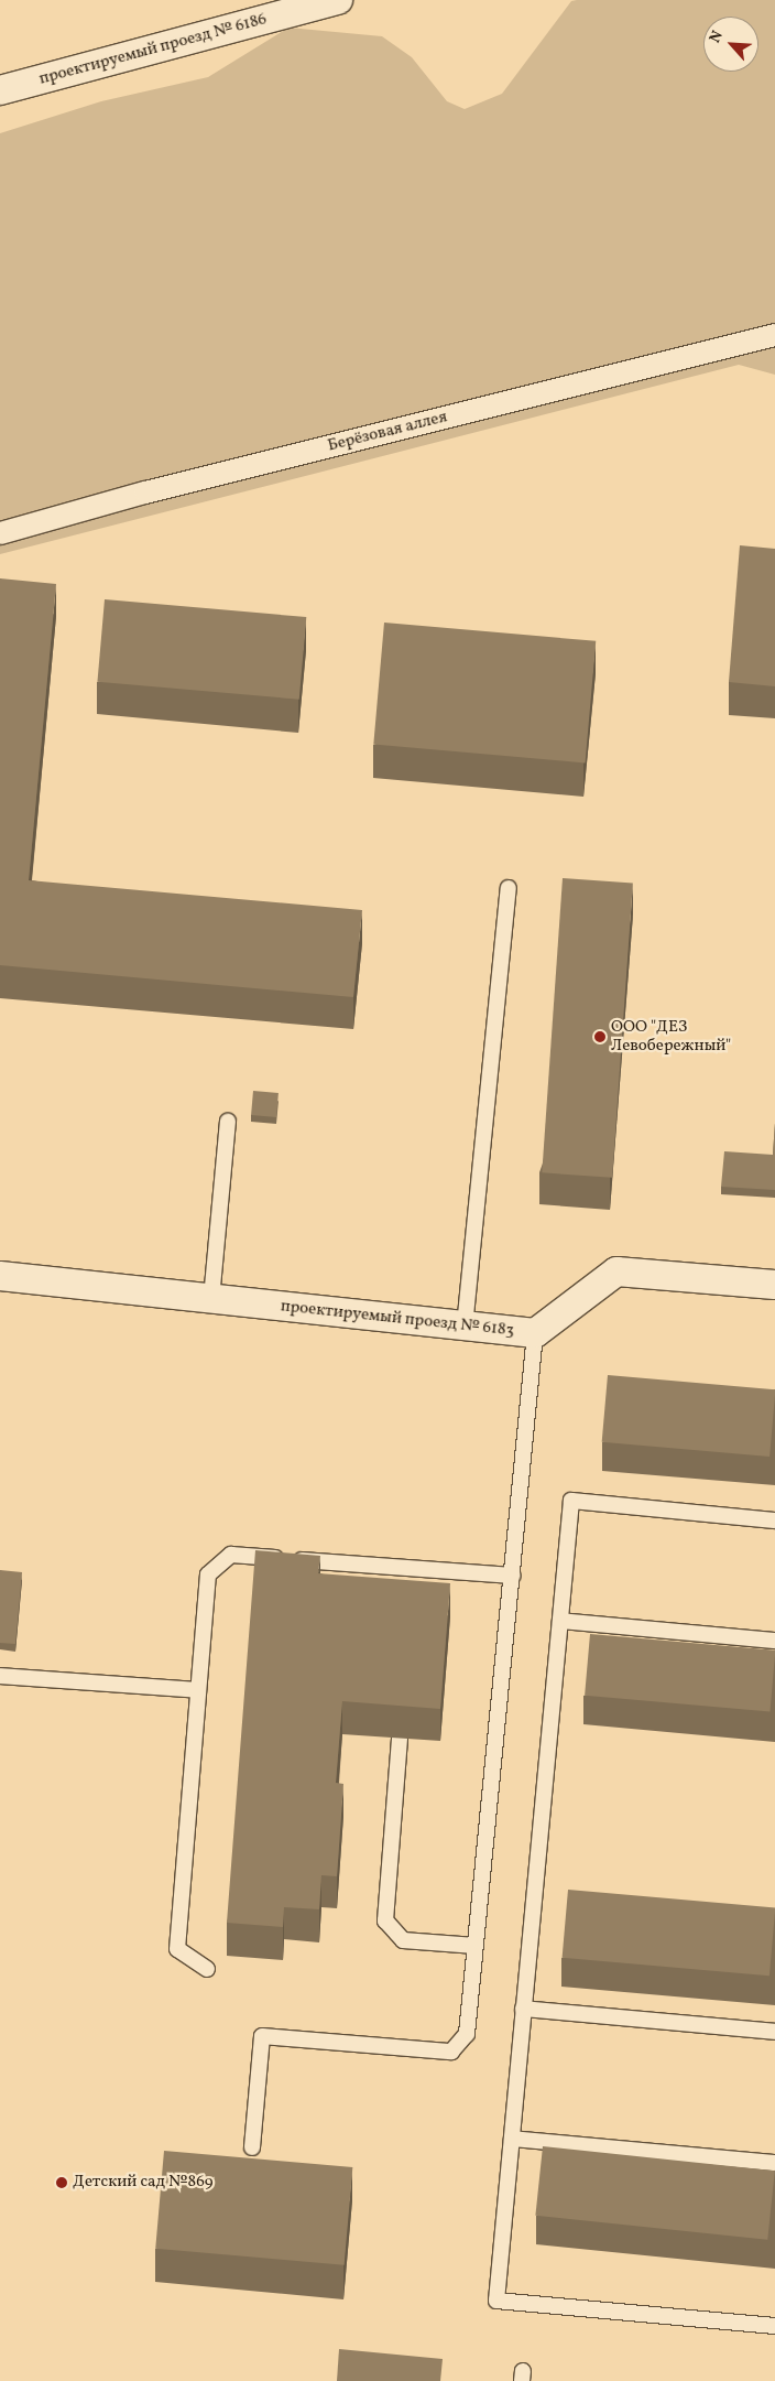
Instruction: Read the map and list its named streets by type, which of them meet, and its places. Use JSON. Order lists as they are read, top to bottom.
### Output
{
  "streets": {
    "street": ["проектируемый проезд № 6186", "Берёзовая аллея", "проектируемый проезд № 6183"]
  },
  "places": ["ООО \"ДЕЗ Левобережный\"", "Детский сад №869"],
  "north": "top left"
}
